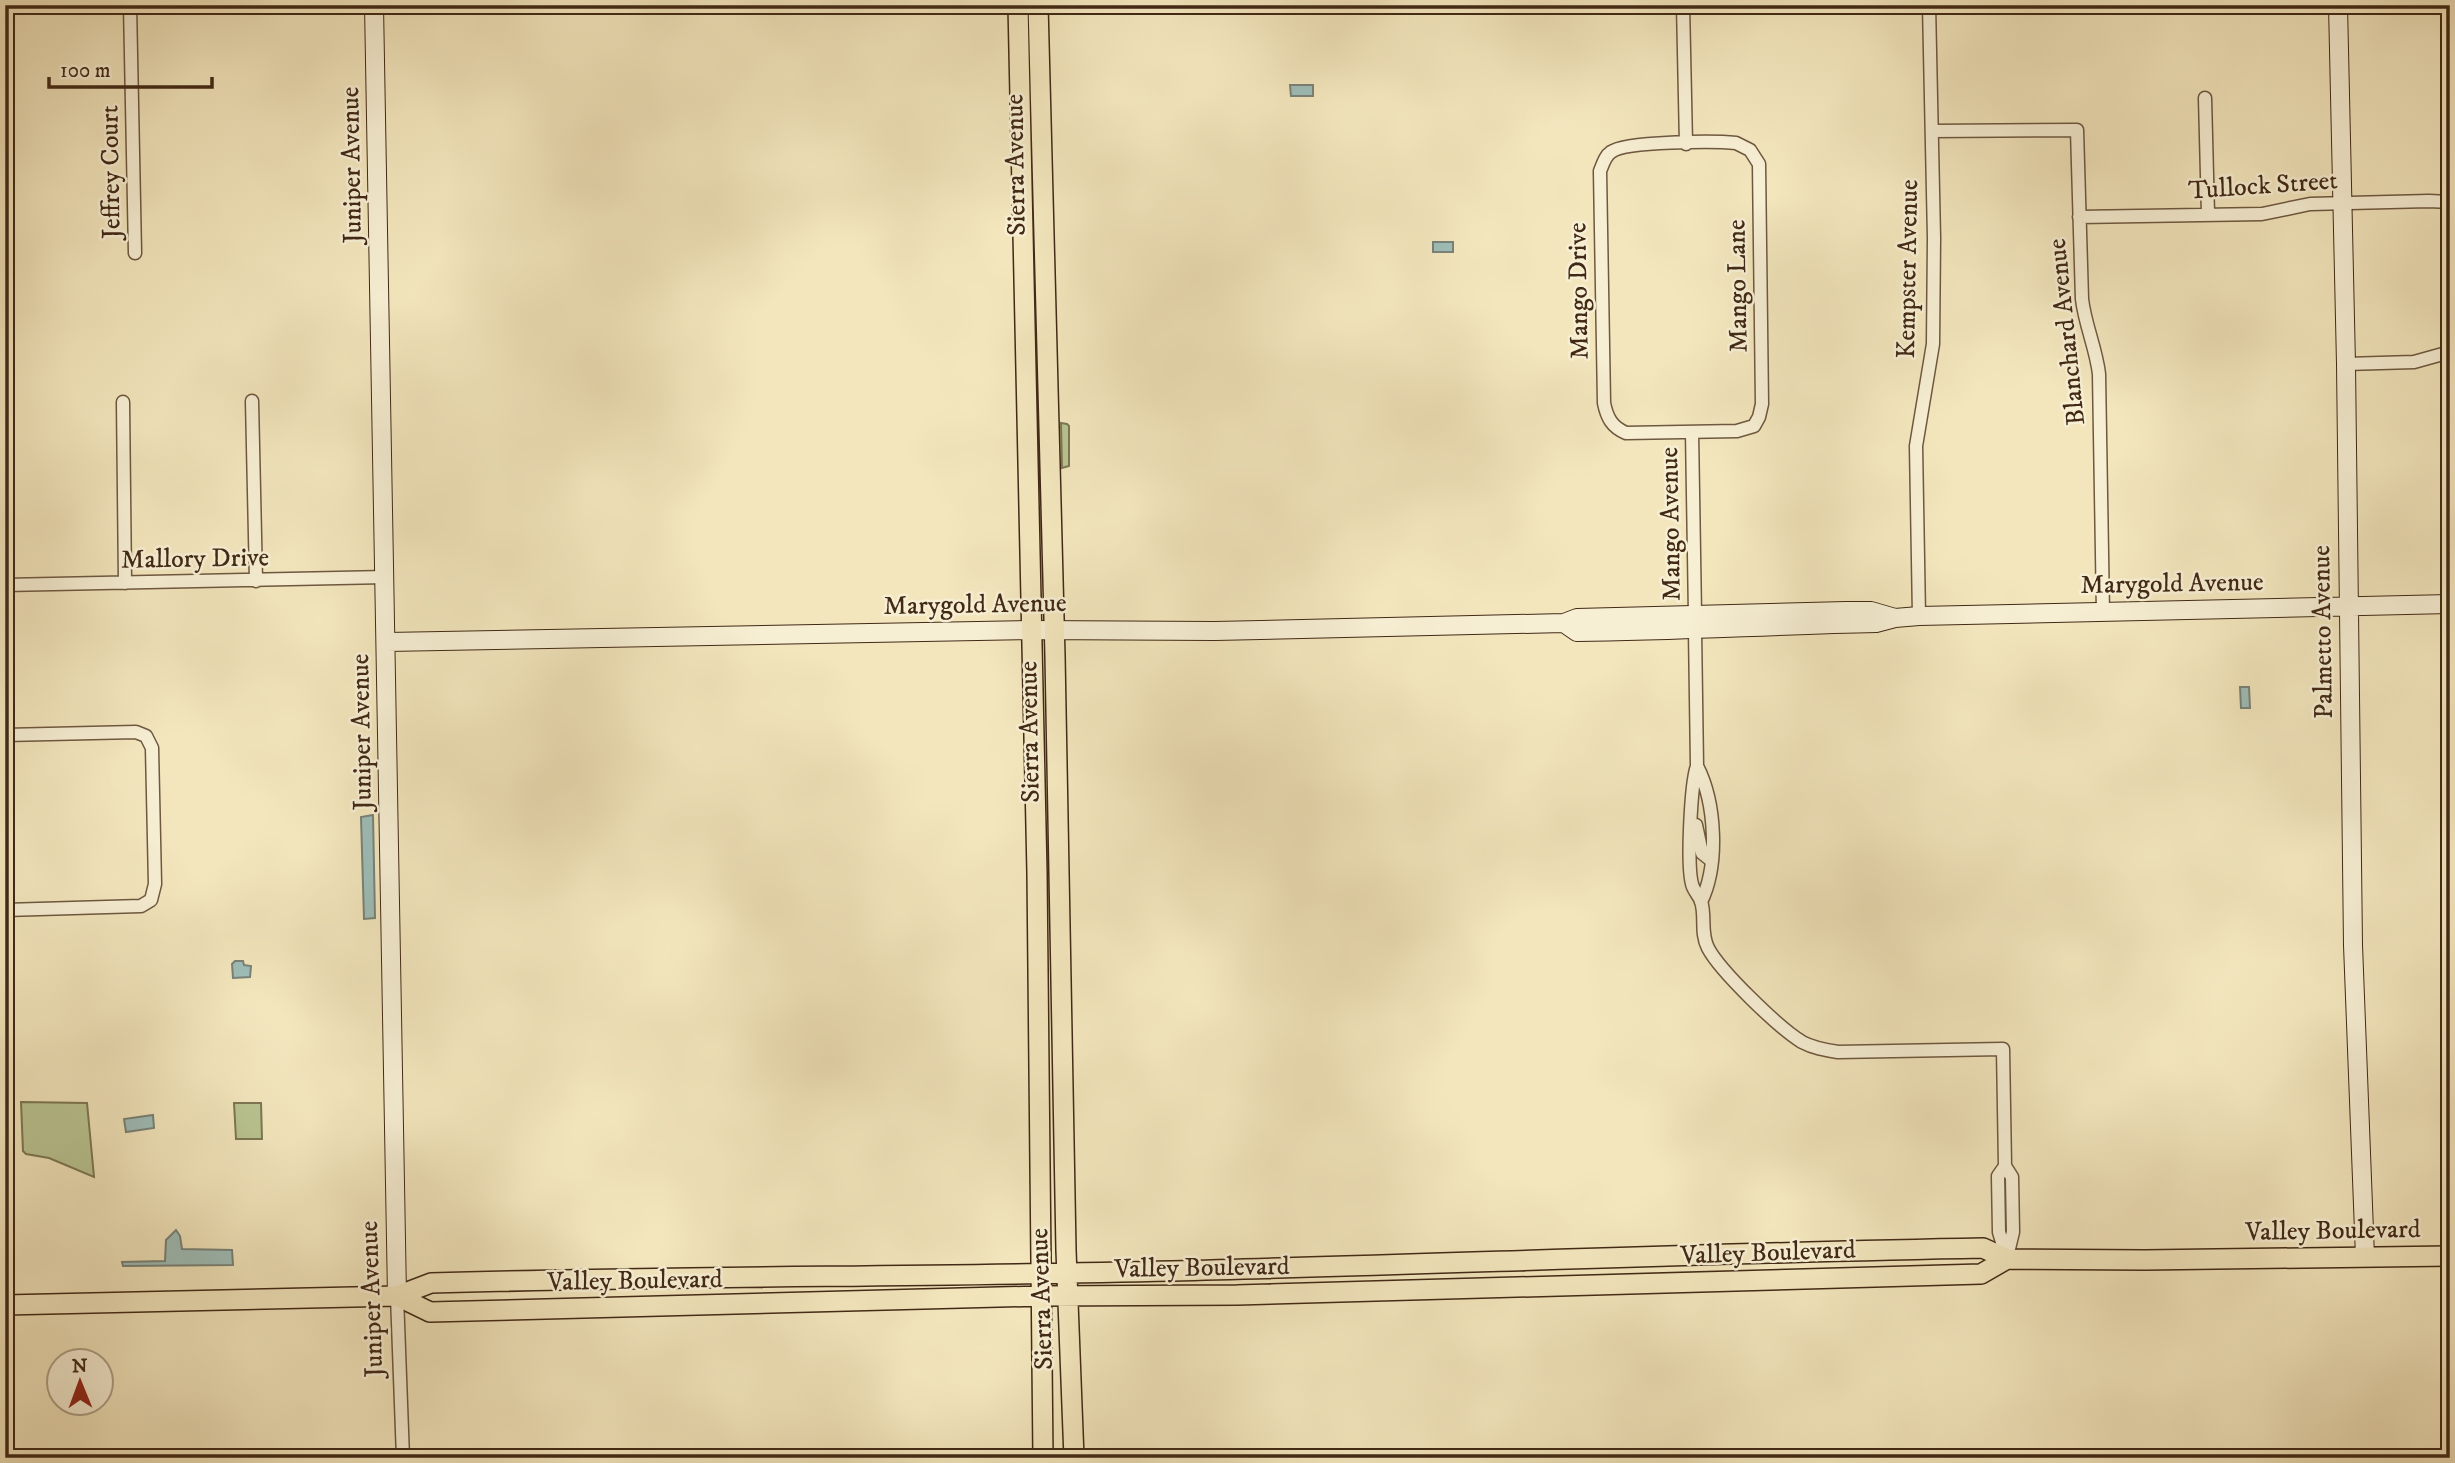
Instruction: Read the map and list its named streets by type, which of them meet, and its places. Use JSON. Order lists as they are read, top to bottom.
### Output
{
  "streets": {
    "main road": ["Sierra Avenue", "Valley Boulevard"],
    "street": [
      "Juniper Avenue",
      "Jeffrey Court",
      "Tullock Street",
      "Kempster Avenue",
      "Mango Lane",
      "Mango Drive",
      "Blanchard Avenue",
      "Mango Avenue",
      "Mallory Drive",
      "Marygold Avenue",
      "Palmetto Avenue"
    ]
  },
  "crossings": [
    ["Juniper Avenue", "Mallory Drive"],
    ["Juniper Avenue", "Marygold Avenue"],
    ["Juniper Avenue", "Valley Boulevard"],
    ["Sierra Avenue", "Marygold Avenue"],
    ["Sierra Avenue", "Valley Boulevard"],
    ["Tullock Street", "Blanchard Avenue"],
    ["Tullock Street", "Palmetto Avenue"],
    ["Kempster Avenue", "Blanchard Avenue"],
    ["Kempster Avenue", "Marygold Avenue"],
    ["Mango Lane", "Mango Drive"],
    ["Mango Lane", "Mango Avenue"],
    ["Mango Drive", "Mango Avenue"],
    ["Blanchard Avenue", "Marygold Avenue"],
    ["Mango Avenue", "Marygold Avenue"],
    ["Marygold Avenue", "Palmetto Avenue"],
    ["Palmetto Avenue", "Valley Boulevard"]
  ],
  "scale_bar": "100 m",
  "north": "top"
}
